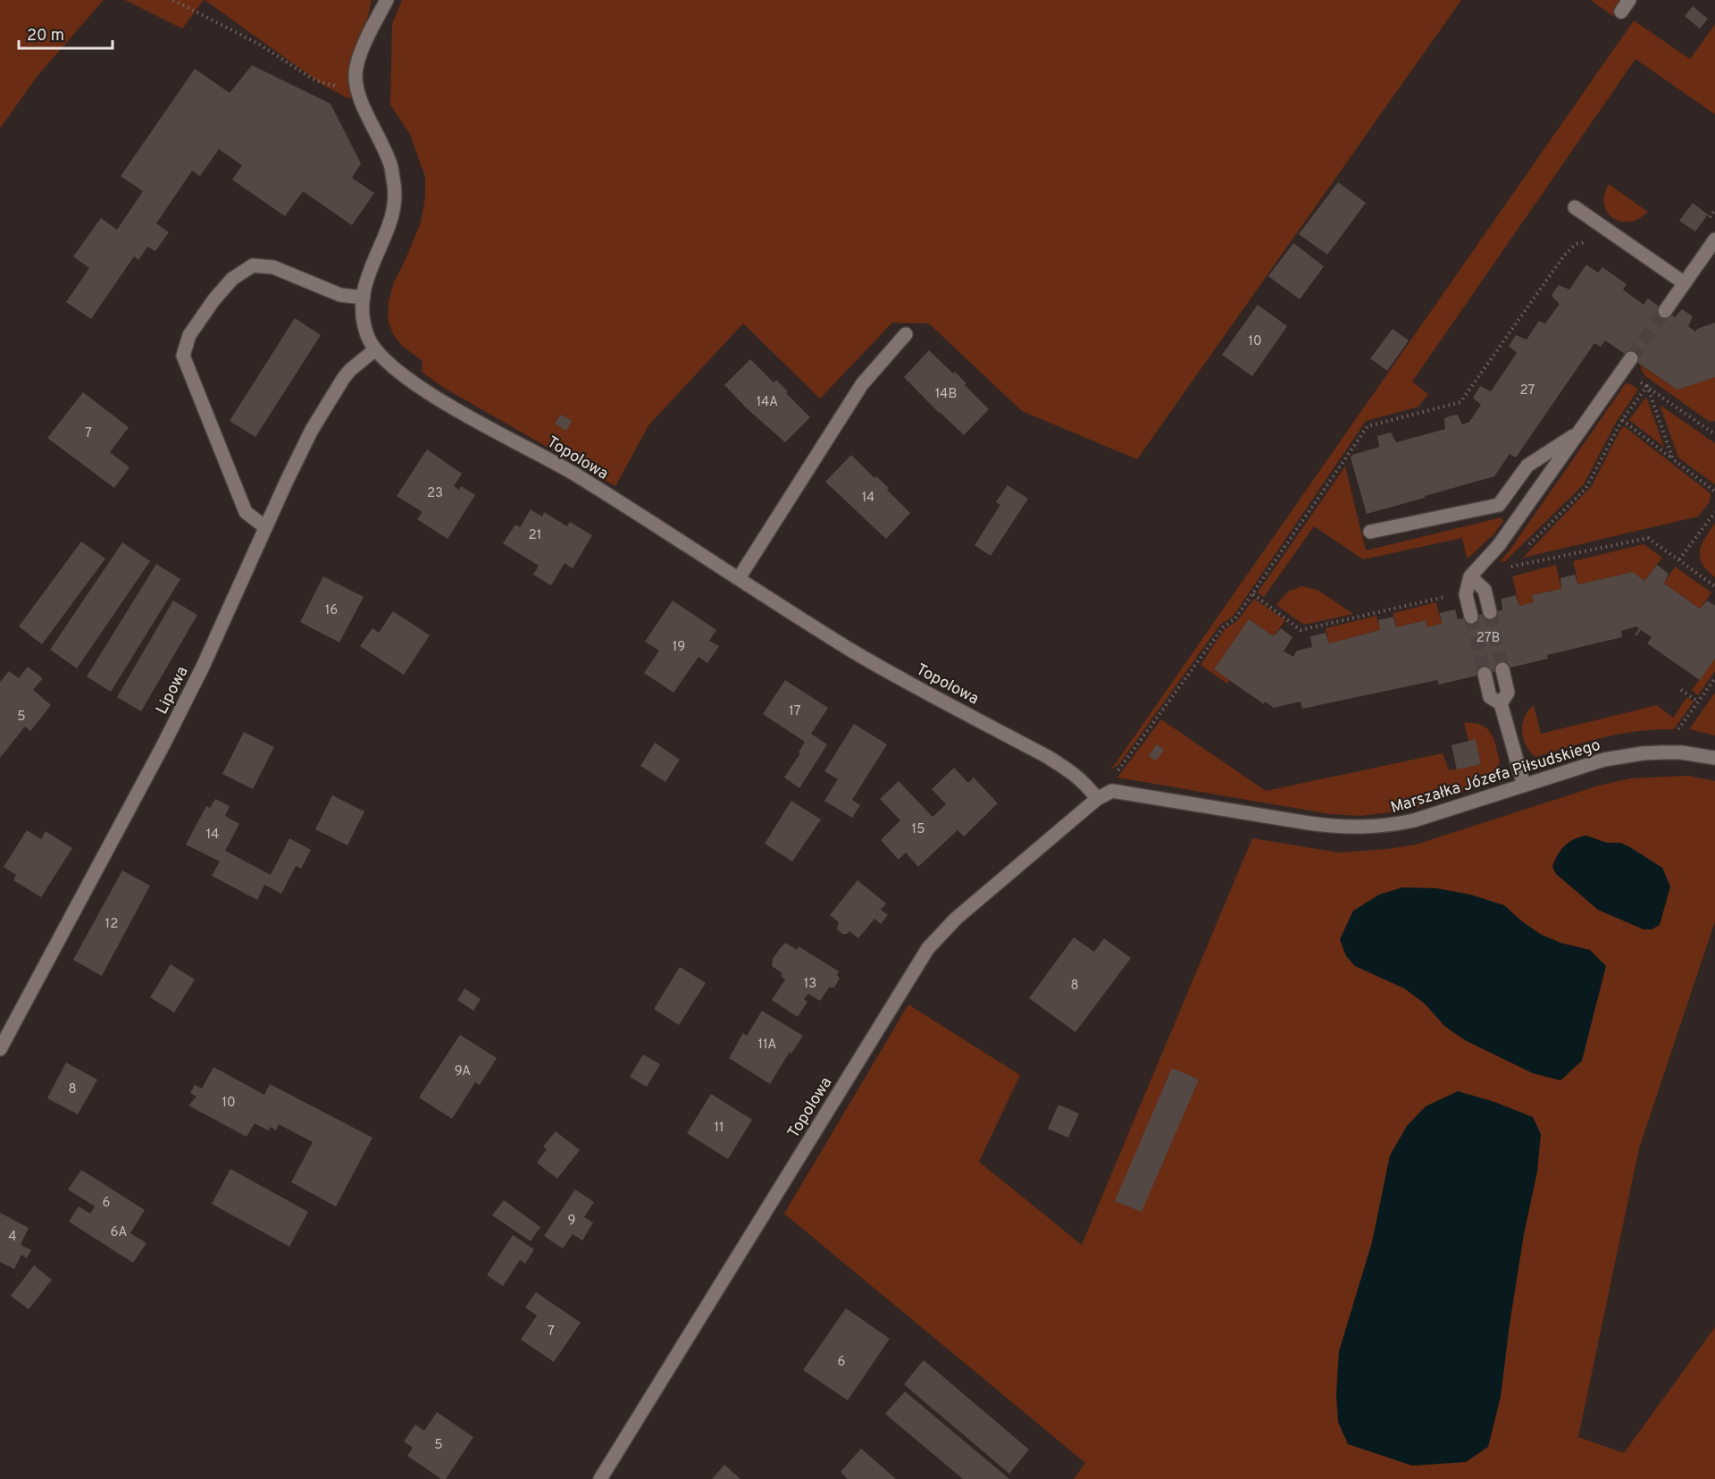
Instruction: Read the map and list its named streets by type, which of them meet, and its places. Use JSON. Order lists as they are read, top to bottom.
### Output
{
  "streets": {
    "street": ["Topolowa", "Lipowa", "Marszałka Józefa Piłsudskiego"]
  },
  "crossings": [
    ["Topolowa", "Lipowa"],
    ["Topolowa", "Marszałka Józefa Piłsudskiego"]
  ],
  "house_numbers": [
    "10",
    "27",
    "14B",
    "14A",
    "7",
    "23",
    "14",
    "21",
    "16",
    "27B",
    "19",
    "17",
    "5",
    "15",
    "14",
    "12",
    "13",
    "8",
    "11A",
    "9A",
    "8",
    "10",
    "11",
    "6",
    "9",
    "6A",
    "4",
    "7",
    "6",
    "5"
  ],
  "scale_bar": "20 m"
}
